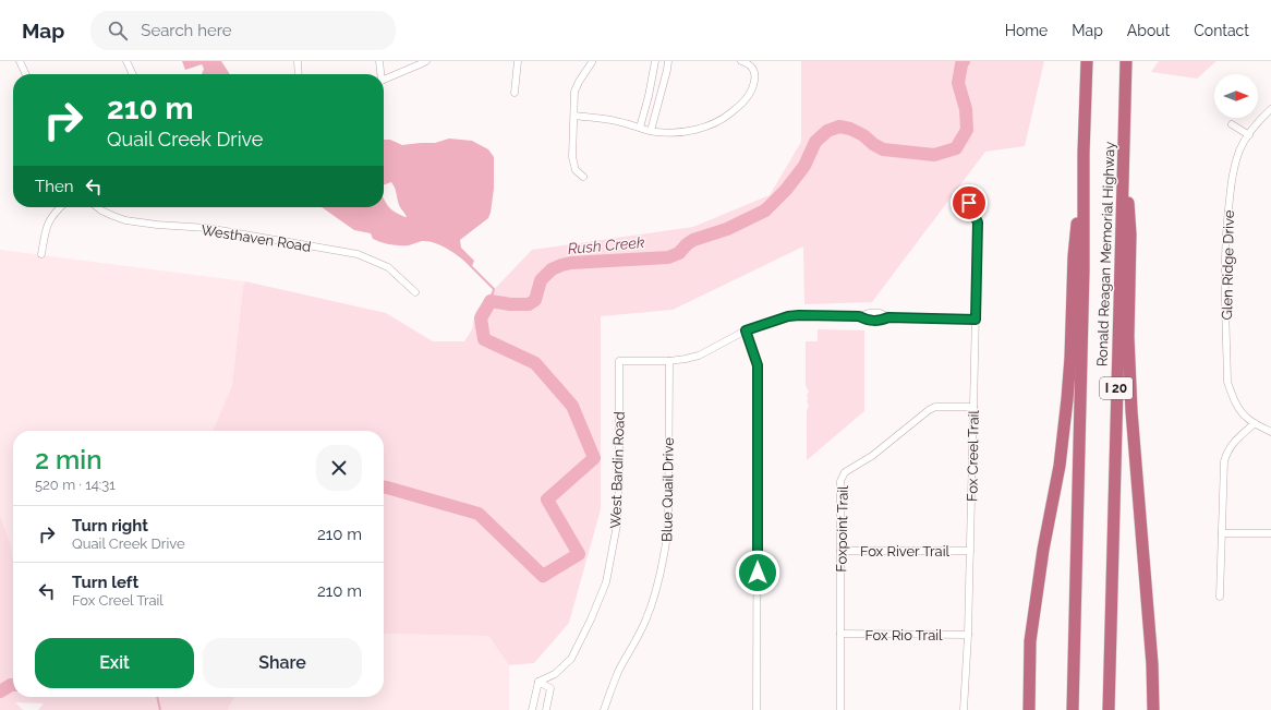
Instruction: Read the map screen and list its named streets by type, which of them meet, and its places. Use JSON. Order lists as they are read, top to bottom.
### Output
{
  "streets": {
    "highway": ["Ronald Reagan Memorial Highway", "I 20"],
    "street": [
      "Westhaven Road",
      "Glen Ridge Drive",
      "Fox Creel Trail",
      "West Bardin Road",
      "Blue Quail Drive",
      "Foxpoint Trail",
      "Fox River Trail",
      "Fox Rio Trail"
    ]
  },
  "crossings": [
    ["Fox Creel Trail", "Foxpoint Trail"],
    ["Fox Creel Trail", "Fox River Trail"],
    ["Fox Creel Trail", "Fox Rio Trail"],
    ["West Bardin Road", "Blue Quail Drive"],
    ["Foxpoint Trail", "Fox River Trail"],
    ["Foxpoint Trail", "Fox Rio Trail"]
  ],
  "water": ["Rush Creek"],
  "north": "right",
  "page": {
    "header": "Map",
    "search": "Search here",
    "nav": [
      "Home",
      "Map",
      "About",
      "Contact"
    ],
    "turn": ["210 m", "Quail Creek Drive"],
    "then": "Then",
    "heading": ["2 min", "520 m · 14:31"],
    "list": [
      {
        "name": "Turn right",
        "note": "Quail Creek Drive",
        "value": "210 m"
      },
      {
        "name": "Turn left",
        "note": "Fox Creel Trail",
        "value": "210 m"
      }
    ],
    "buttons": ["Exit", "Share"]
  }
}
